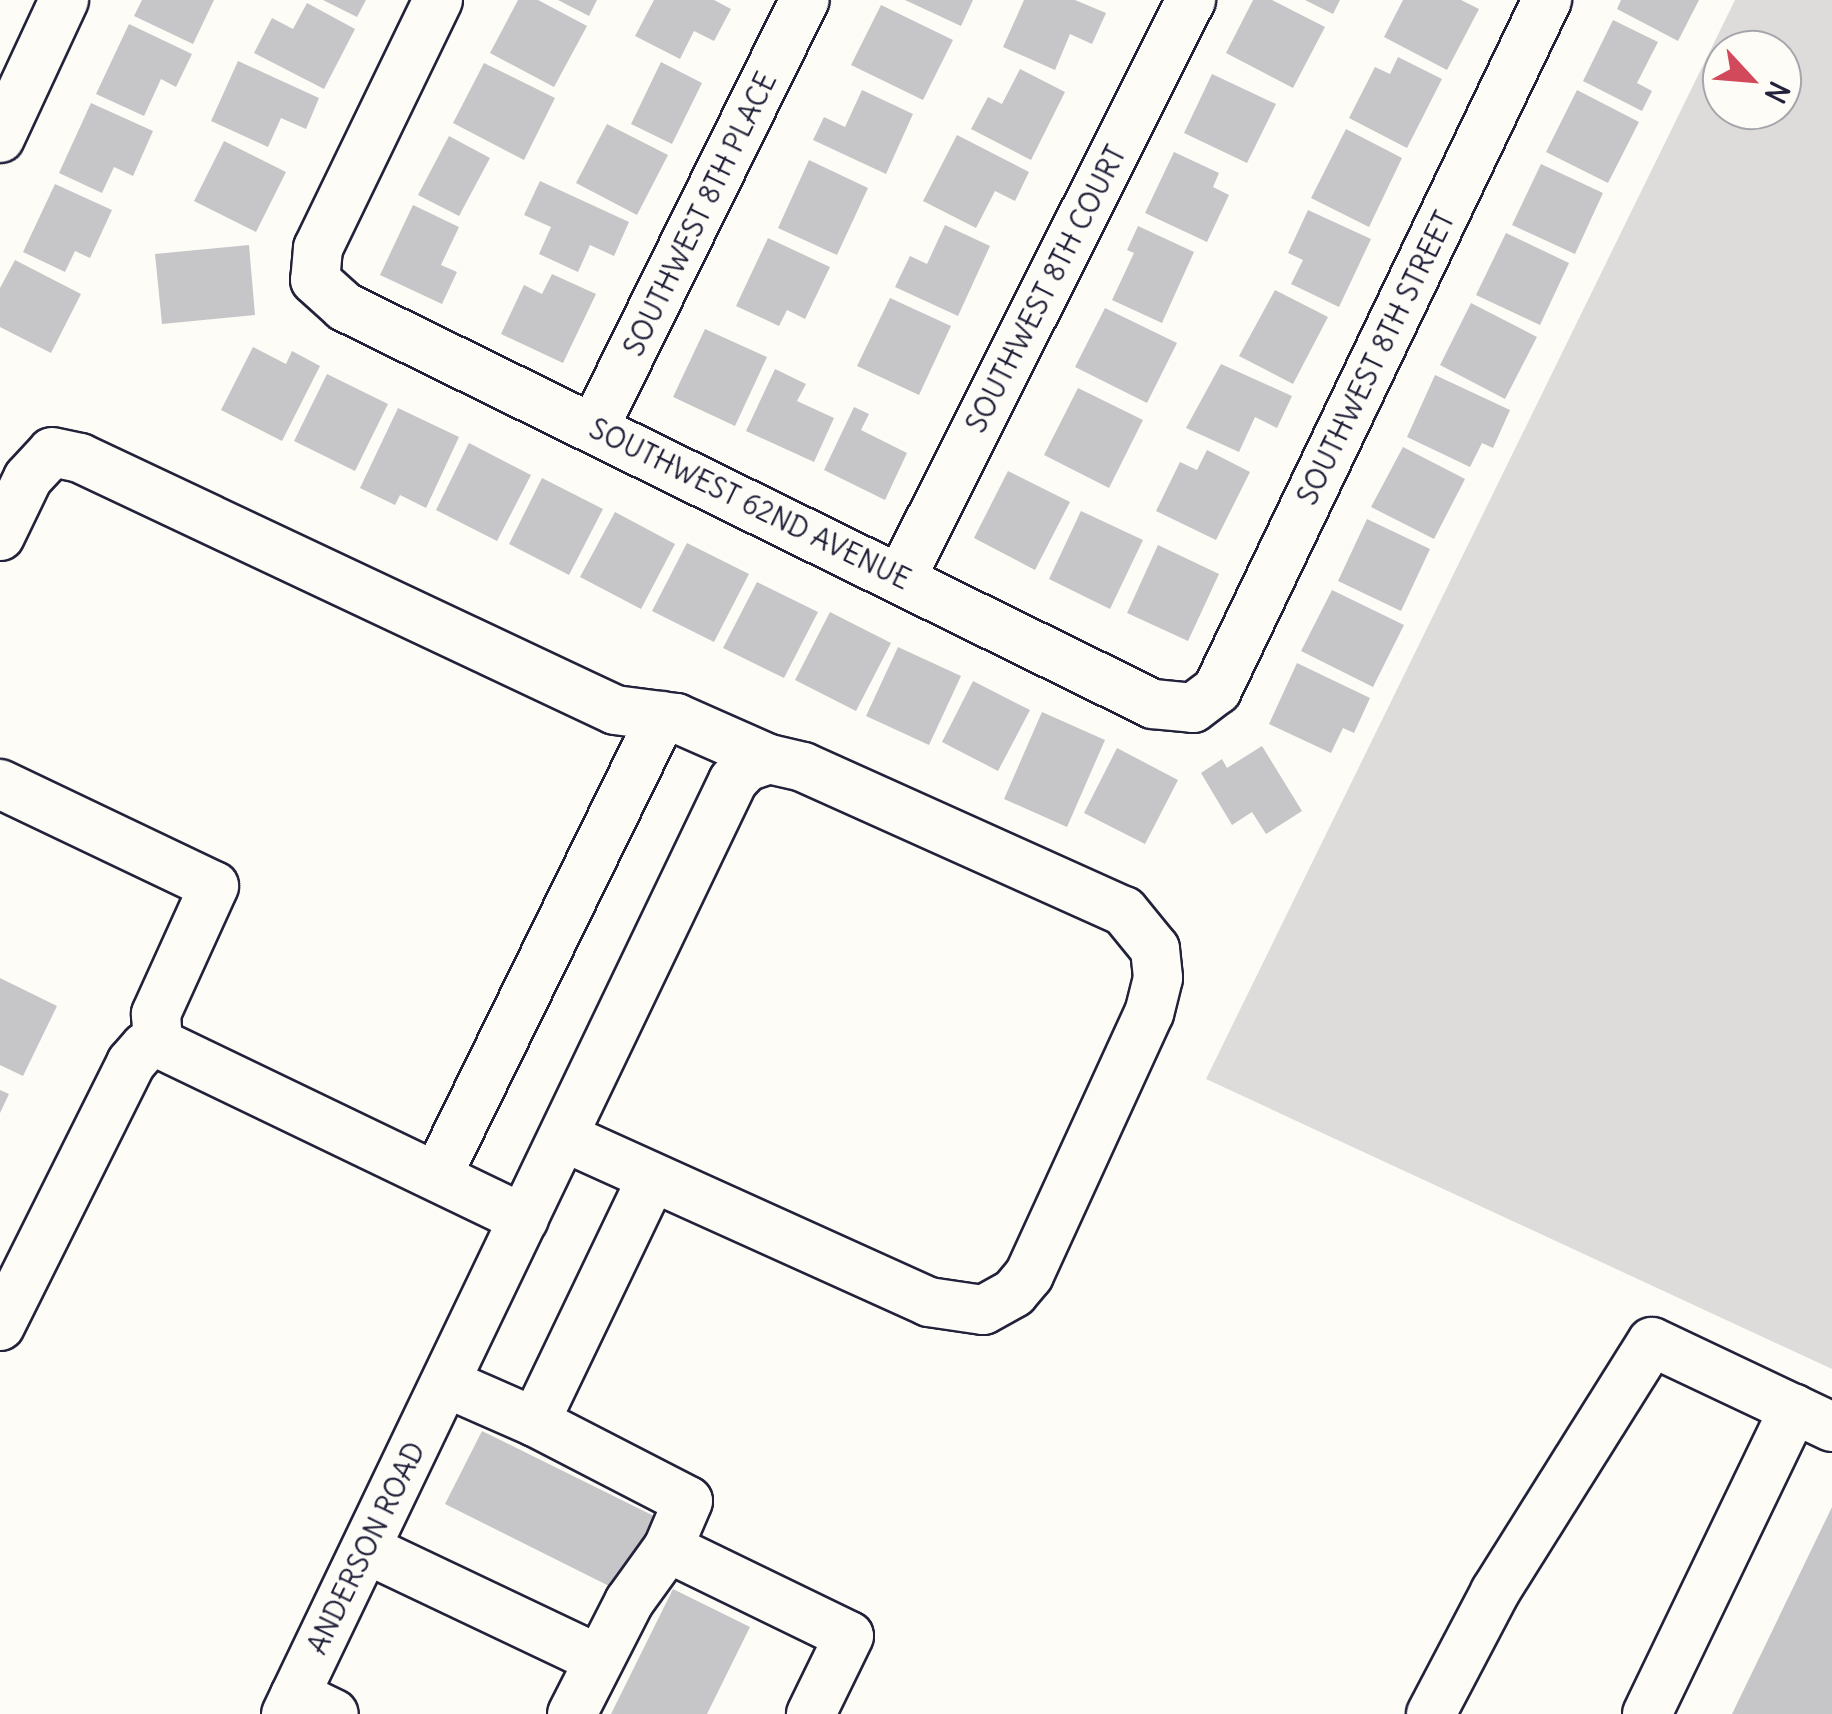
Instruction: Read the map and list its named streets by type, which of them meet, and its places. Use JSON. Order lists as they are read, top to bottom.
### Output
{
  "streets": {
    "street": [
      "SOUTHWEST 8TH PLACE",
      "SOUTHWEST 8TH COURT",
      "SOUTHWEST 8TH STREET",
      "SOUTHWEST 62ND AVENUE",
      "ANDERSON ROAD"
    ]
  },
  "crossings": [
    ["SOUTHWEST 8TH PLACE", "SOUTHWEST 62ND AVENUE"],
    ["SOUTHWEST 8TH COURT", "SOUTHWEST 62ND AVENUE"],
    ["SOUTHWEST 8TH STREET", "SOUTHWEST 62ND AVENUE"]
  ],
  "north": "bottom right"
}
